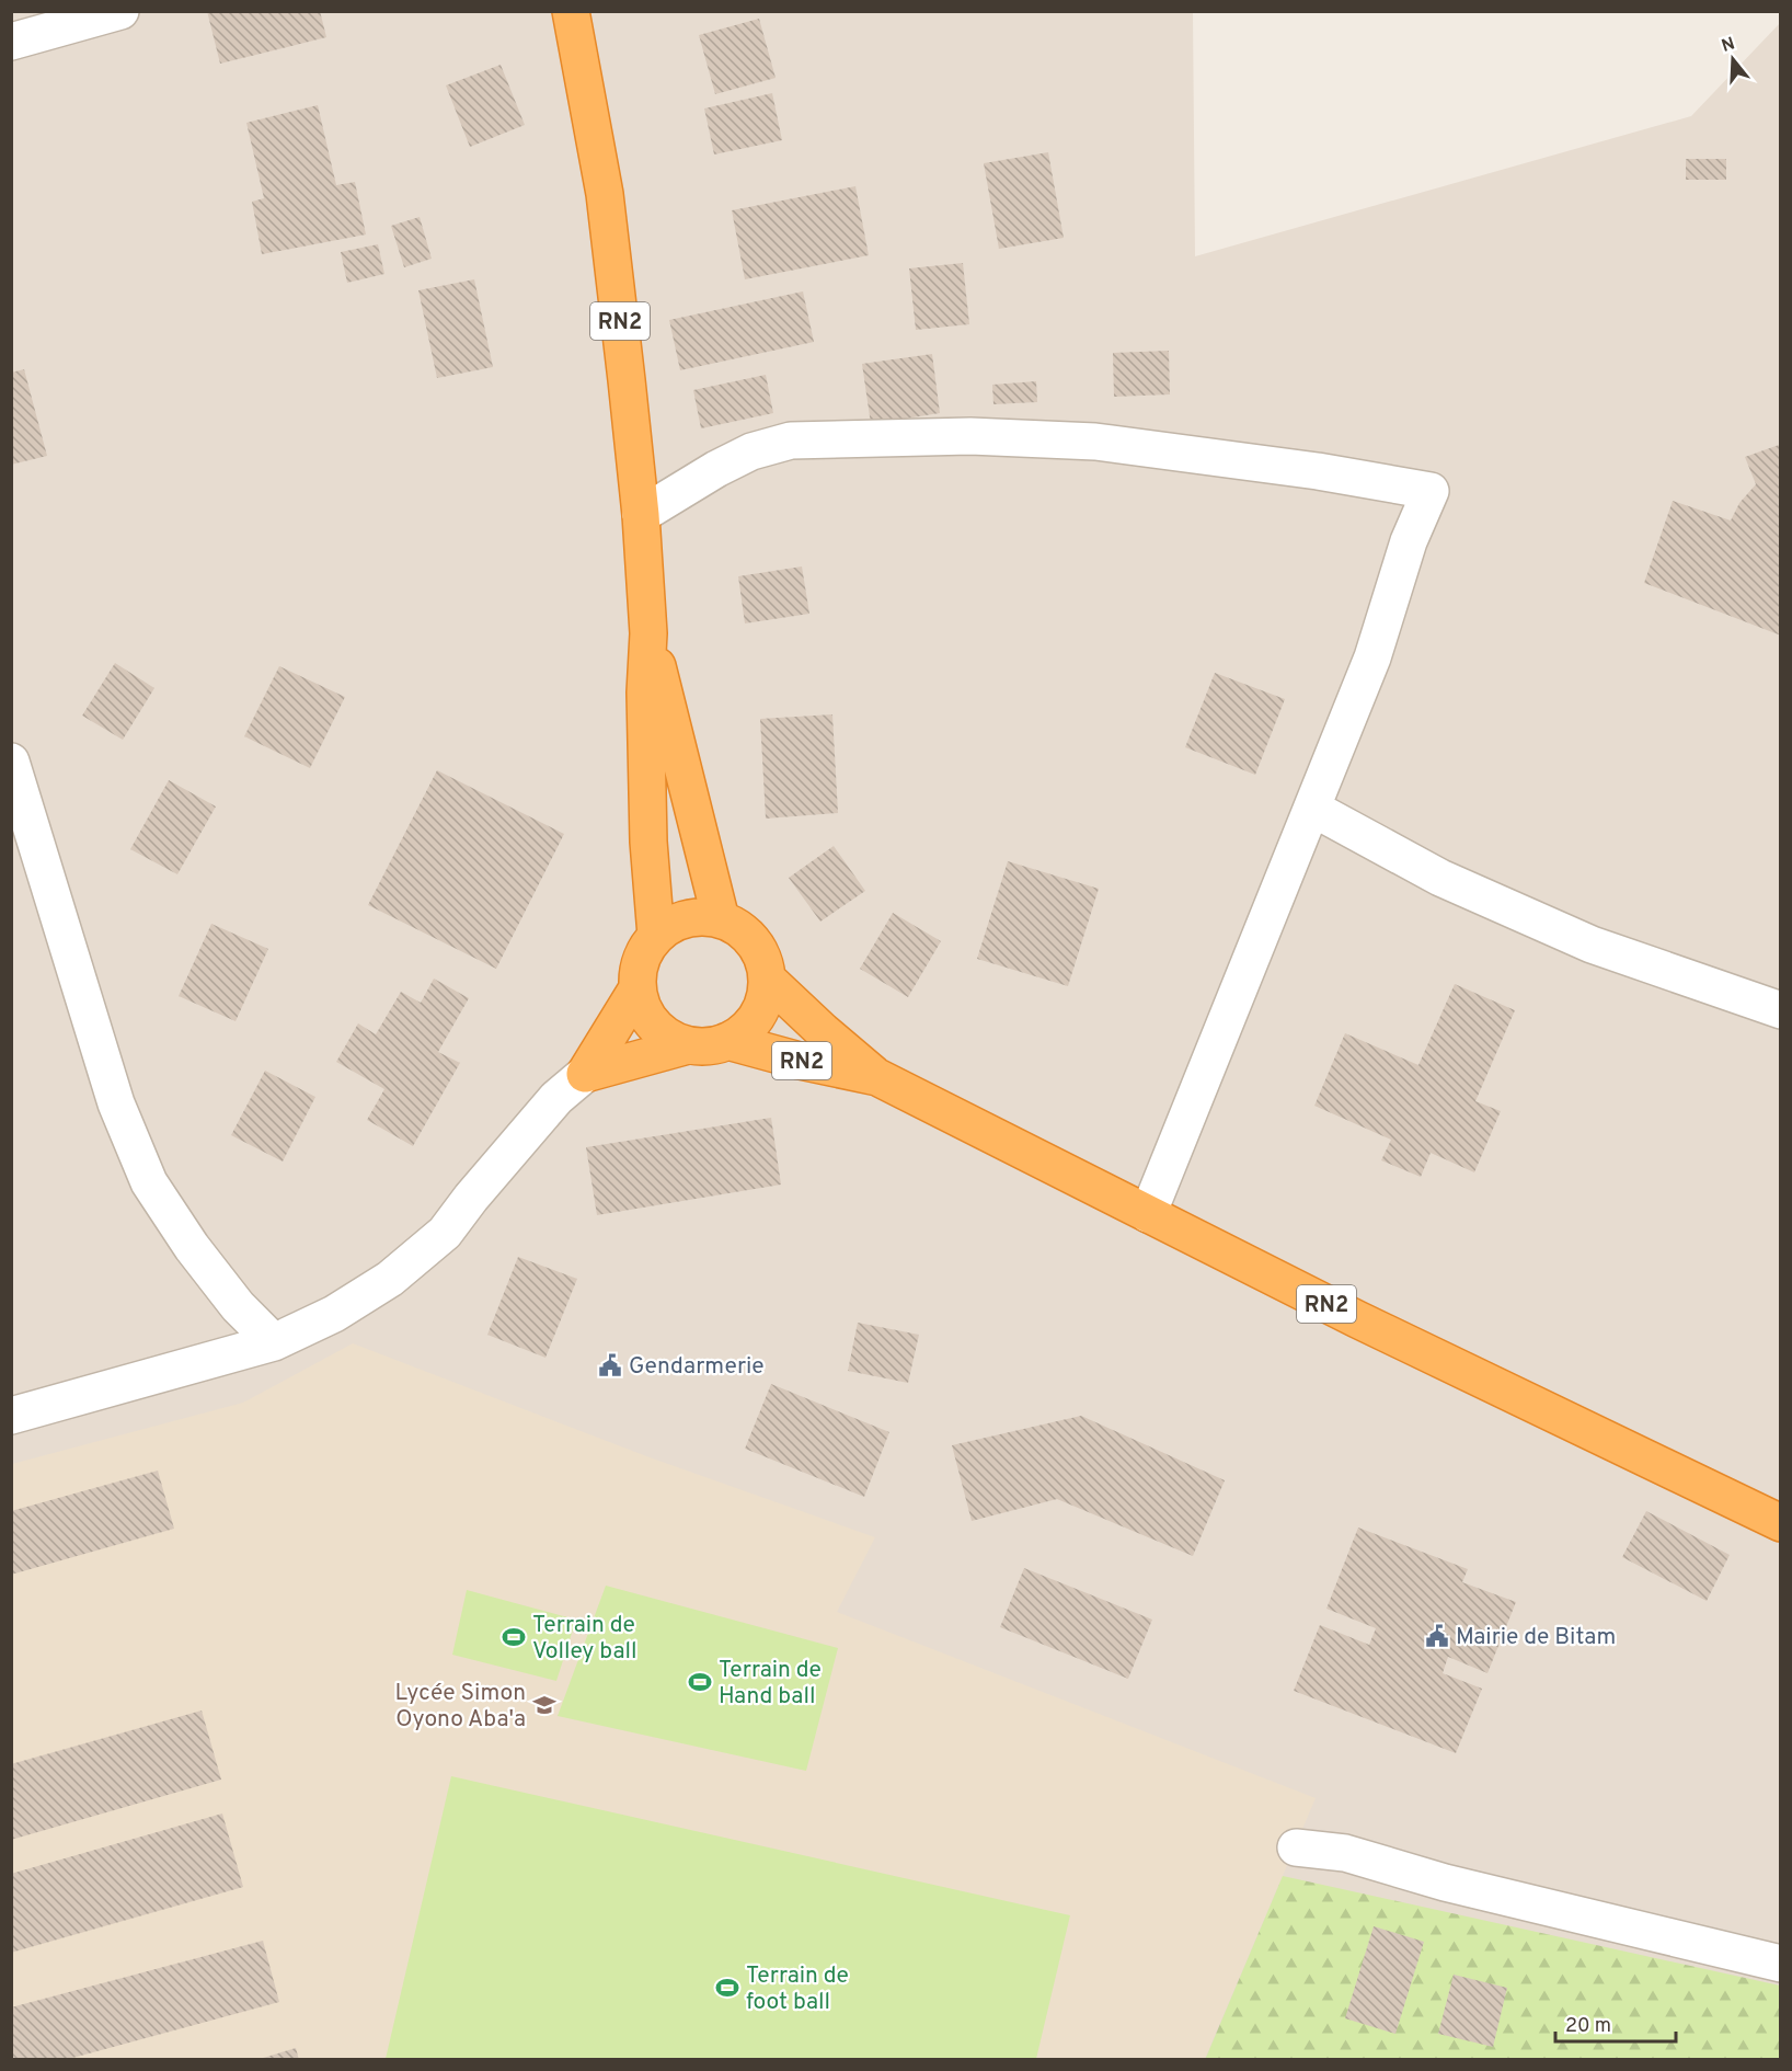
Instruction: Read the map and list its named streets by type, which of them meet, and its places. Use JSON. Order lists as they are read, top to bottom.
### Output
{
  "streets": {
    "highway": ["RN2"]
  },
  "places": {
    "public building": ["Gendarmerie", "Mairie de Bitam"],
    "sports": ["Terrain de Volley ball", "Terrain de Hand ball", "Terrain de foot ball"],
    "school or university": ["Lycée Simon Oyono Aba'a"]
  },
  "scale_bar": "20 m",
  "north": "top"
}
